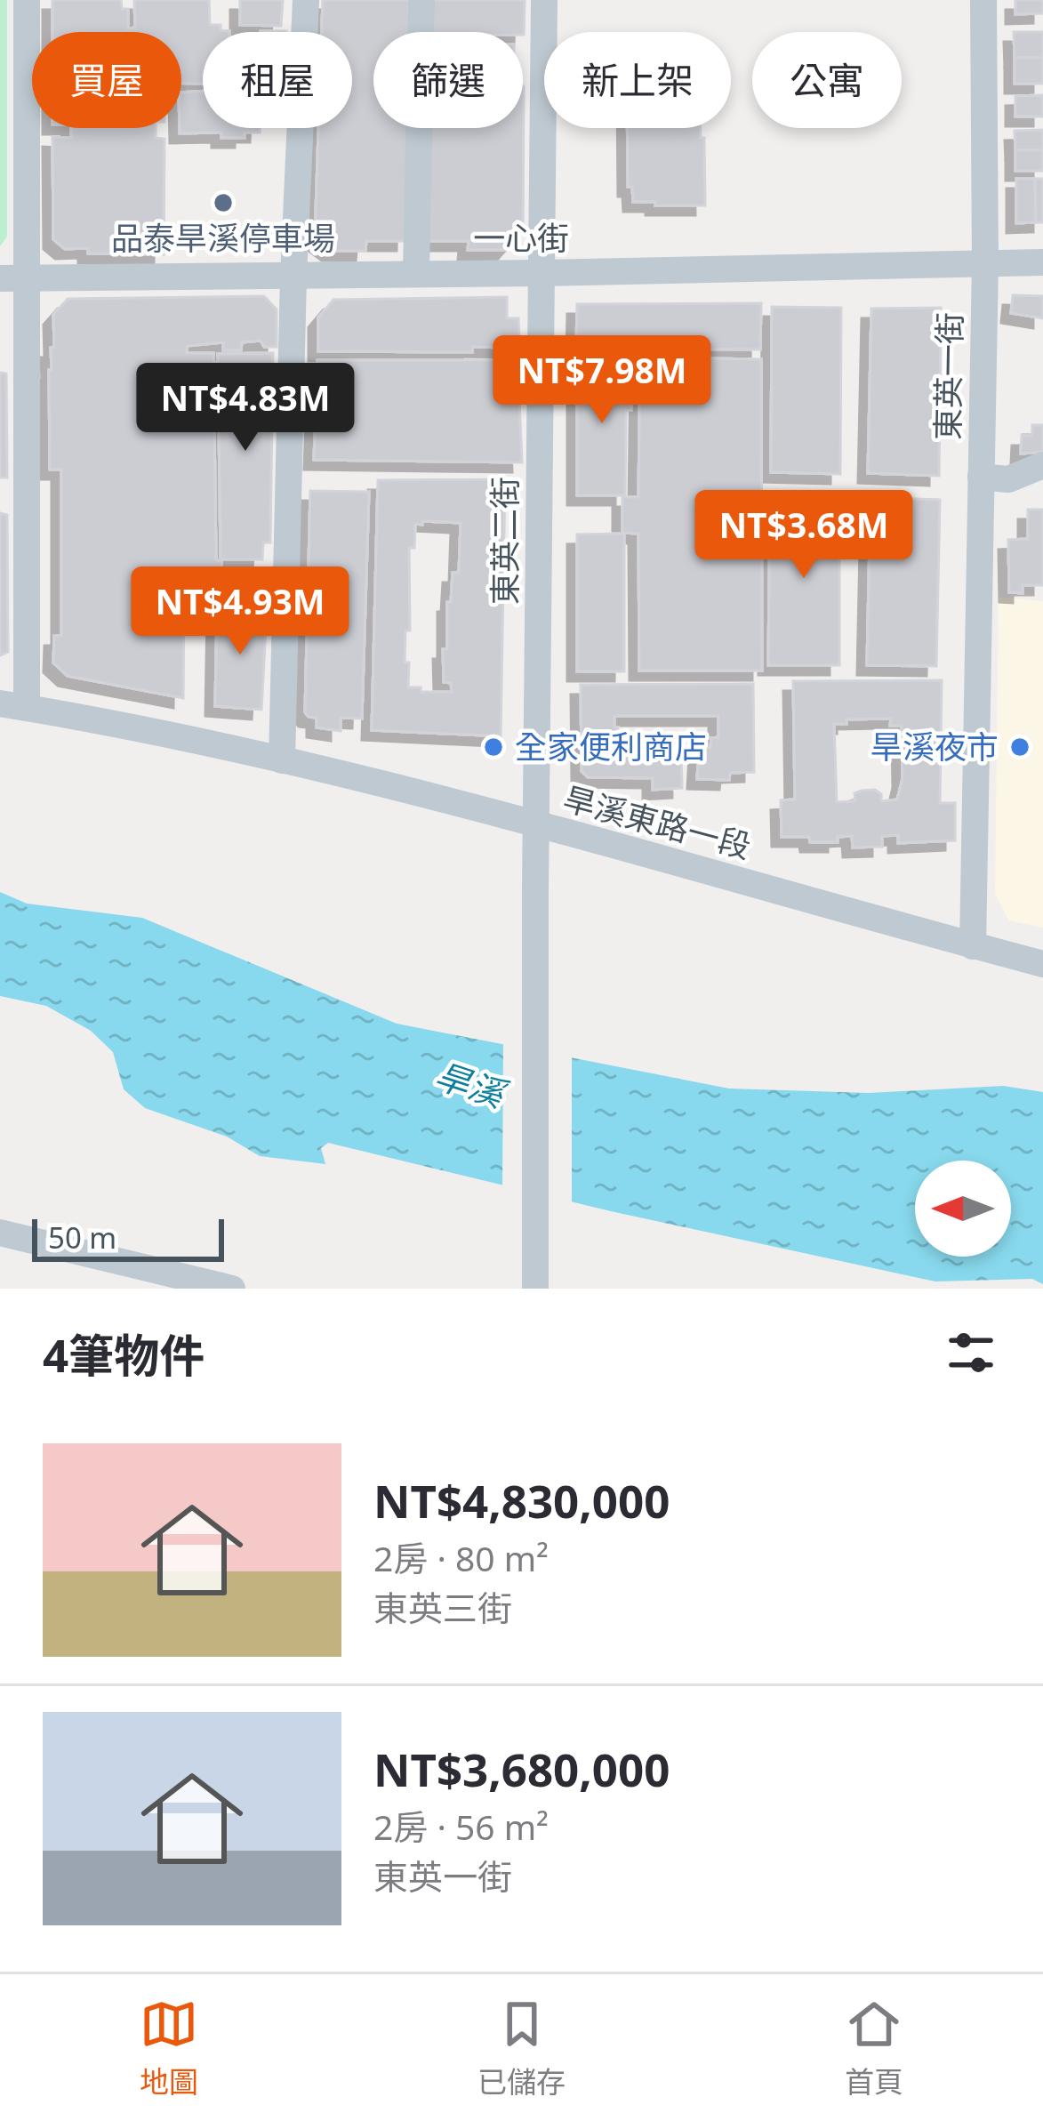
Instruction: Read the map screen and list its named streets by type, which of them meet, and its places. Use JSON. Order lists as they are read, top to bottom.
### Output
{
  "streets": {
    "street": [
      "一心街",
      "東英一街",
      "東英二街",
      "旱溪東路一段"
    ]
  },
  "crossings": [
    ["一心街", "東英一街"],
    ["一心街", "東英二街"],
    ["東英一街", "旱溪東路一段"],
    ["東英二街", "旱溪東路一段"]
  ],
  "water": ["旱溪"],
  "places": ["品泰旱溪停車場", "全家便利商店", "旱溪夜市"],
  "scale_bar": "50 m",
  "north": "left",
  "page": {
    "chip": [
      "買屋",
      "租屋",
      "篩選",
      "新上架",
      "公寓"
    ],
    "price": [
      "NT$7.98M",
      "NT$4.83M",
      "NT$3.68M",
      "NT$4.93M"
    ],
    "scale": "50 m",
    "heading": "4筆物件",
    "list": [
      {
        "name": "NT$4,830,000",
        "note": "2房 · 80 m² · 東英三街"
      },
      {
        "name": "NT$3,680,000",
        "note": "2房 · 56 m² · 東英一街"
      }
    ],
    "tabs": ["地圖", "已儲存", "首頁"]
  }
}
